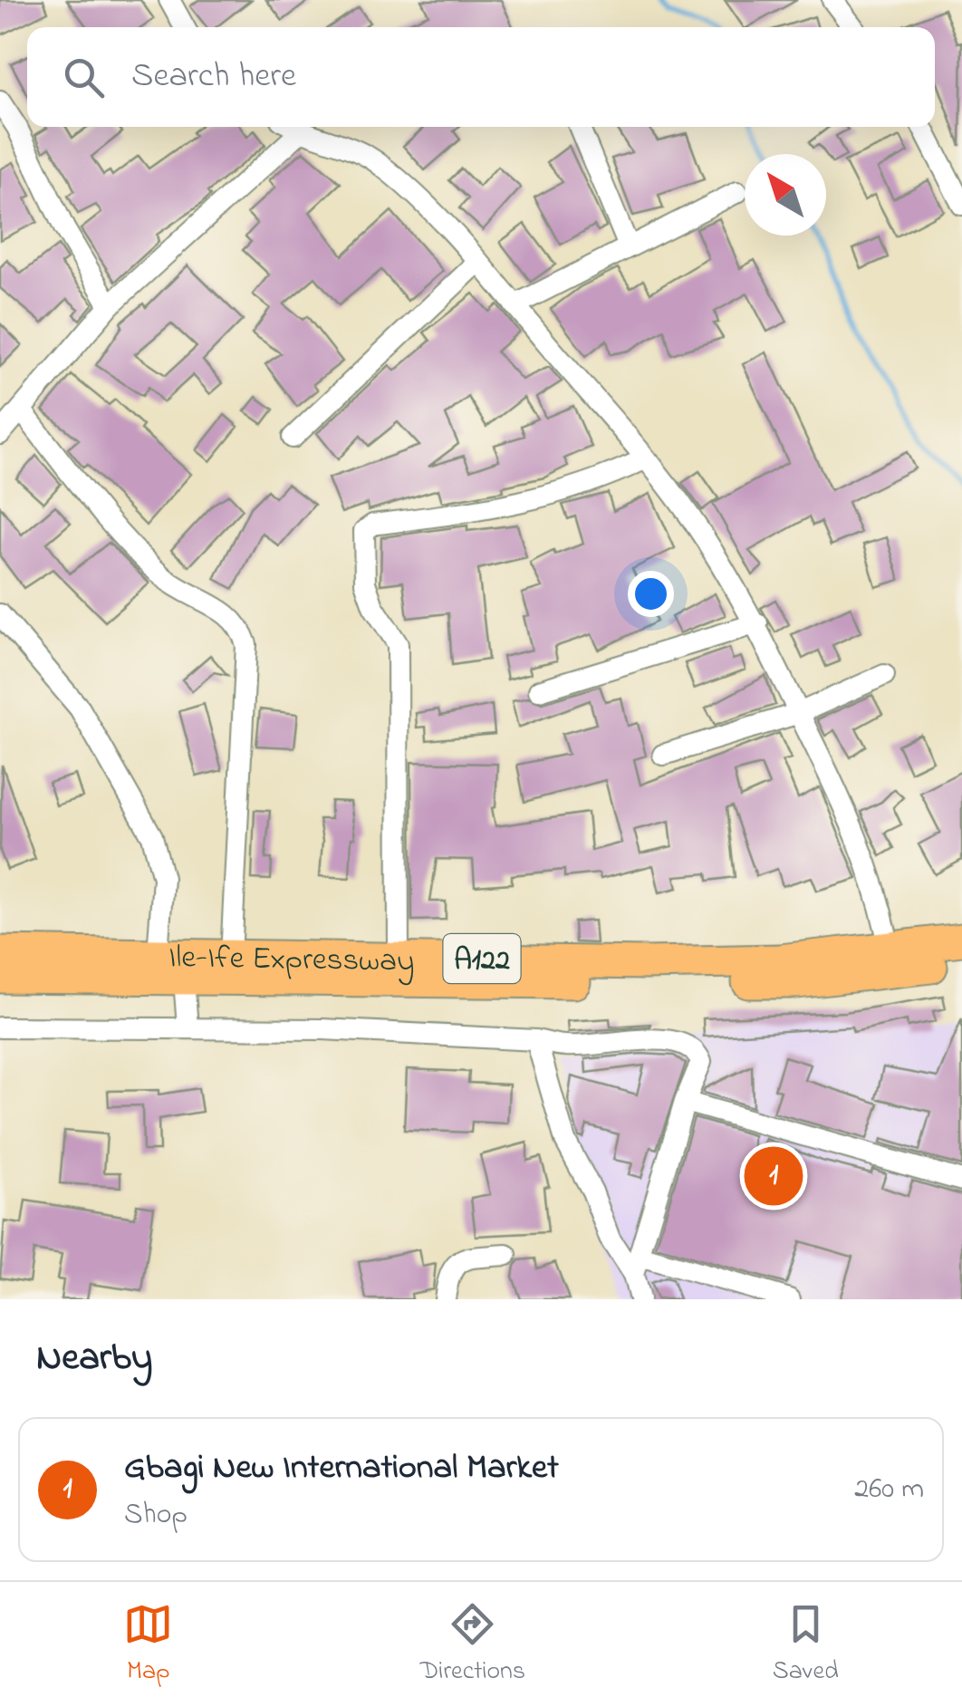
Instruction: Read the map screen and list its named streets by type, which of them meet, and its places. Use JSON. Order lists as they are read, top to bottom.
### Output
{
  "streets": {
    "highway": ["Ile-Ife Expressway", "A122"]
  },
  "north": "top left",
  "page": {
    "search": "Search here",
    "pins": "1",
    "heading": "Nearby",
    "list": [
      {
        "mark": "1",
        "name": "Gbagi New International Market",
        "note": "Shop",
        "value": "260 m"
      }
    ],
    "nav": ["Map", "Directions", "Saved"]
  }
}
